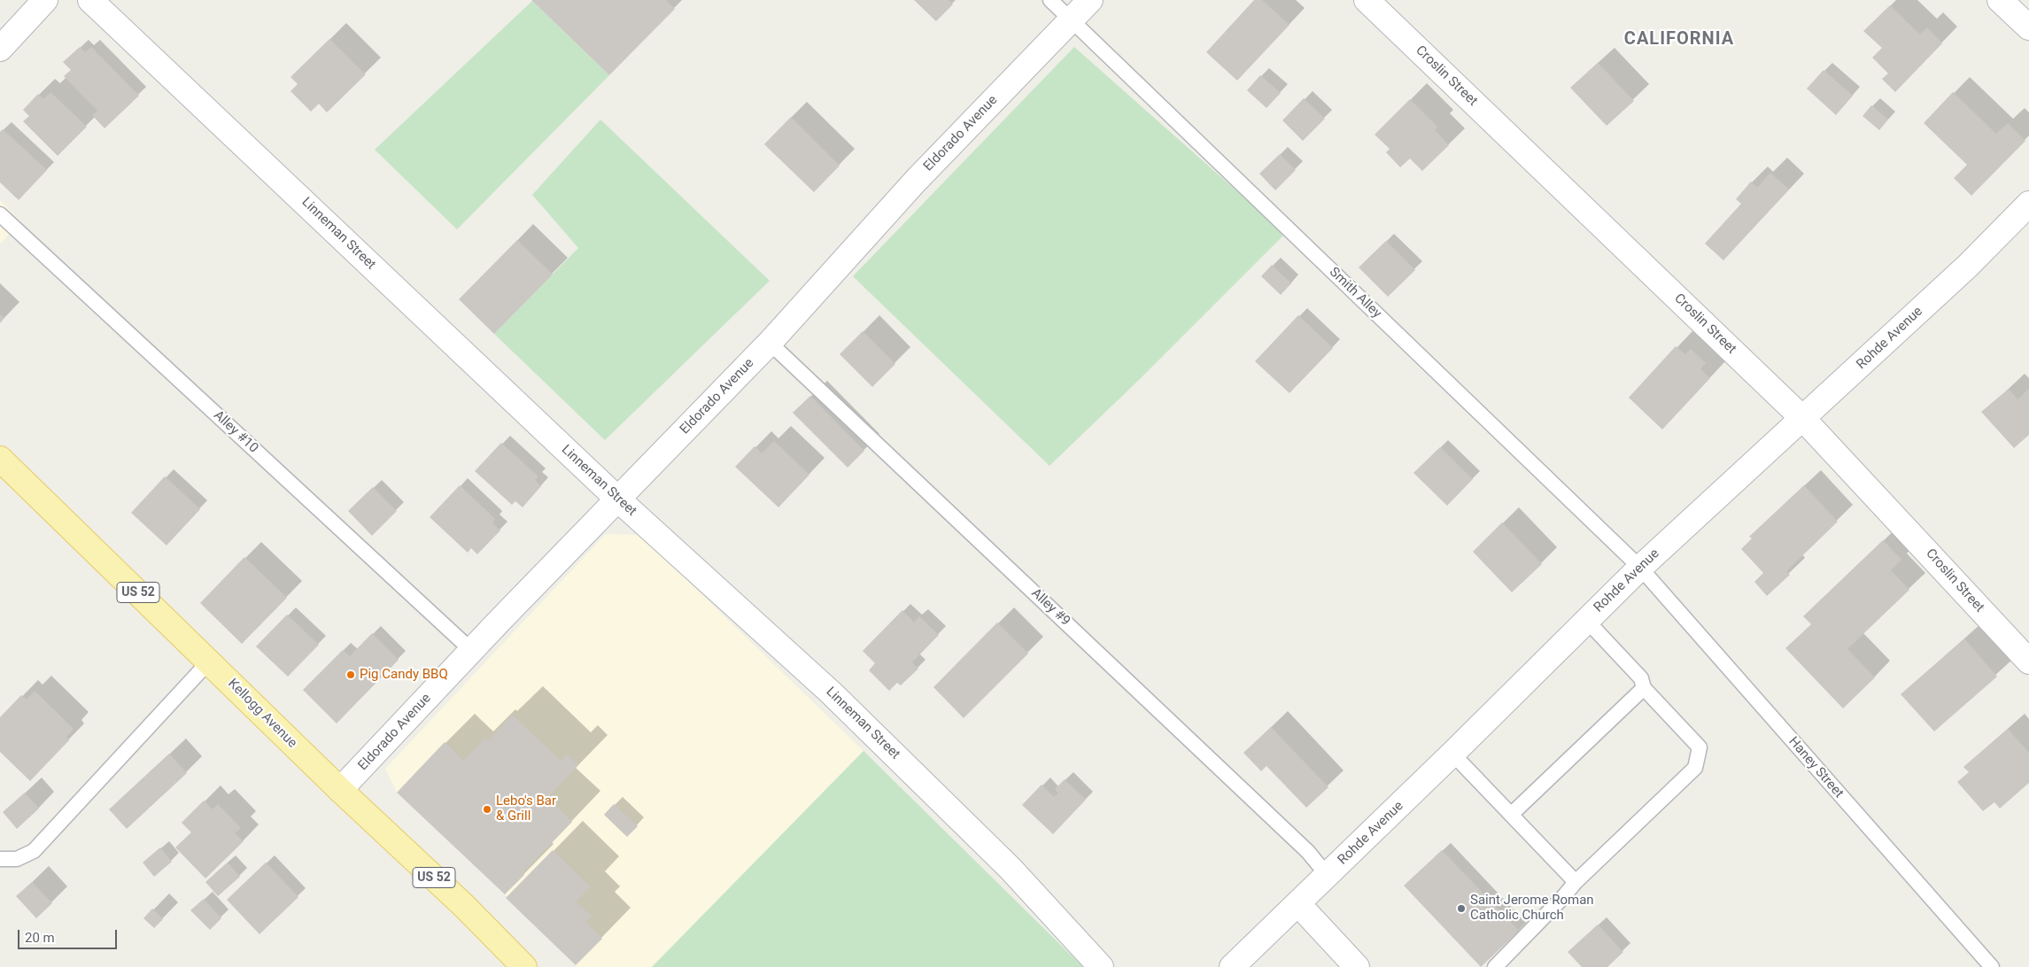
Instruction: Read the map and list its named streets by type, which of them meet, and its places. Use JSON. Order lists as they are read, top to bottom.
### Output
{
  "streets": {
    "main road": ["US 52", "Kellogg Avenue"],
    "street": [
      "Croslin Street",
      "Eldorado Avenue",
      "Linneman Street",
      "Rohde Avenue"
    ],
    "lane": [
      "Smith Alley",
      "Alley #10",
      "Alley #9",
      "Haney Street"
    ]
  },
  "crossings": [
    ["Croslin Street", "Rohde Avenue"],
    ["Eldorado Avenue", "Linneman Street"],
    ["Eldorado Avenue", "Smith Alley"],
    ["Eldorado Avenue", "Alley #10"],
    ["Eldorado Avenue", "Alley #9"],
    ["Eldorado Avenue", "Kellogg Avenue"],
    ["Smith Alley", "Rohde Avenue"],
    ["Smith Alley", "Haney Street"],
    ["Rohde Avenue", "Alley #9"],
    ["Rohde Avenue", "Haney Street"]
  ],
  "districts": ["CALIFORNIA"],
  "places": ["Pig Candy BBQ", "Lebo's Bar & Grill", "Saint Jerome Roman Catholic Church"],
  "scale_bar": "20 m"
}
